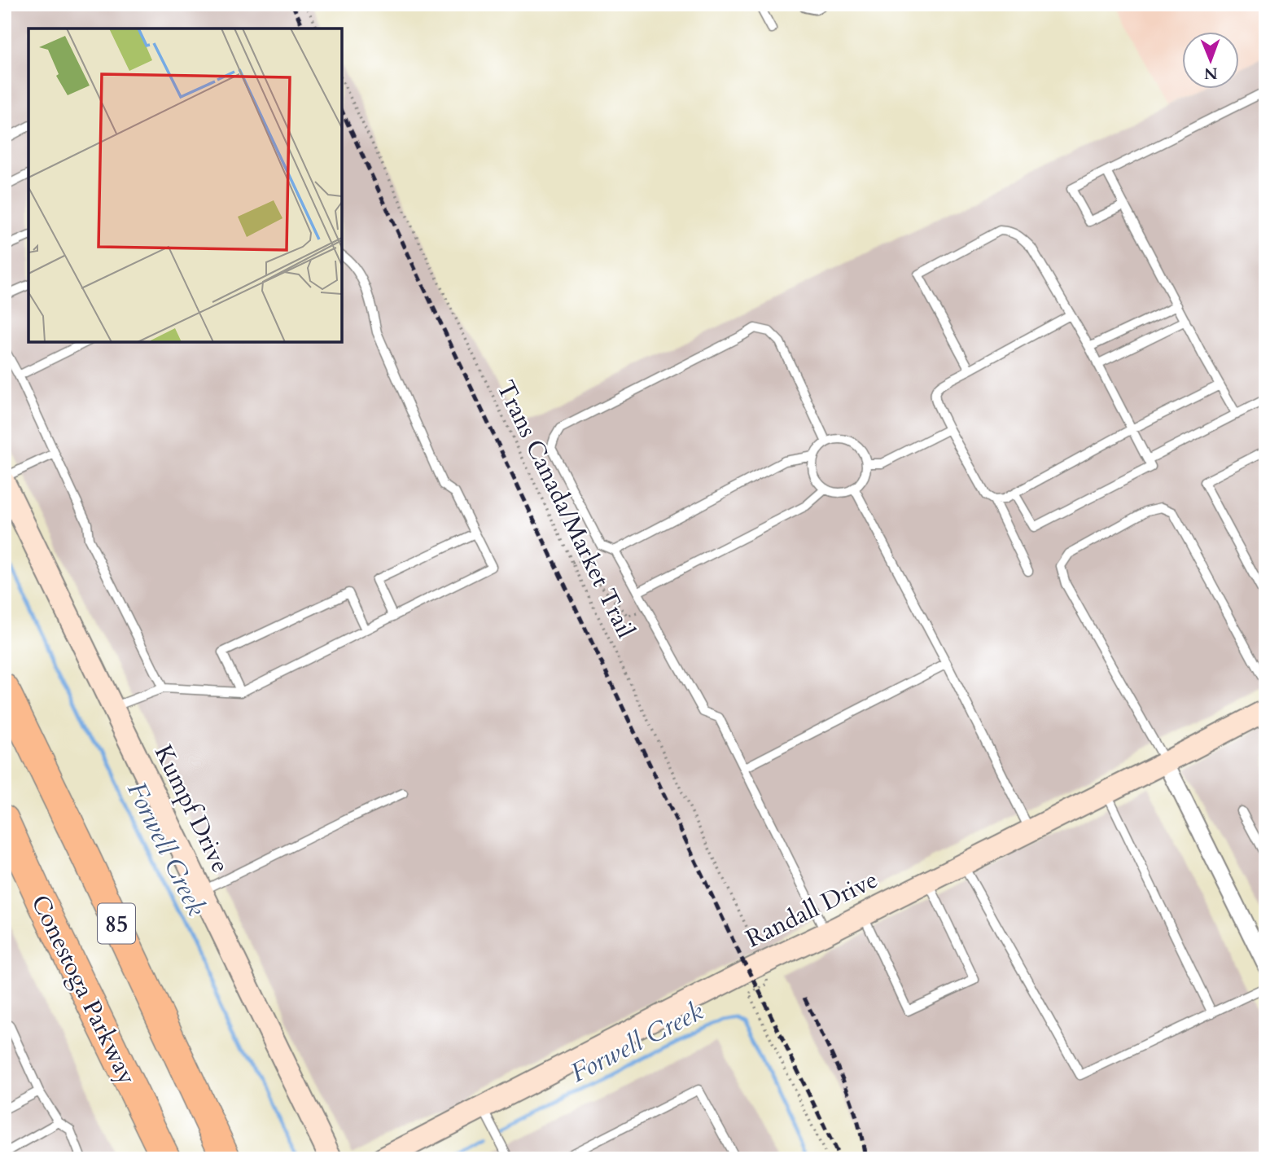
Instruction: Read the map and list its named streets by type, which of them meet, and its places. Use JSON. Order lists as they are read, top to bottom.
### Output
{
  "streets": {
    "highway": ["85", "Conestoga Parkway"],
    "street": ["Kumpf Drive", "Randall Drive"],
    "path": ["Trans Canada/Market Trail"]
  },
  "water": ["Forwell Creek"],
  "north": "bottom"
}
